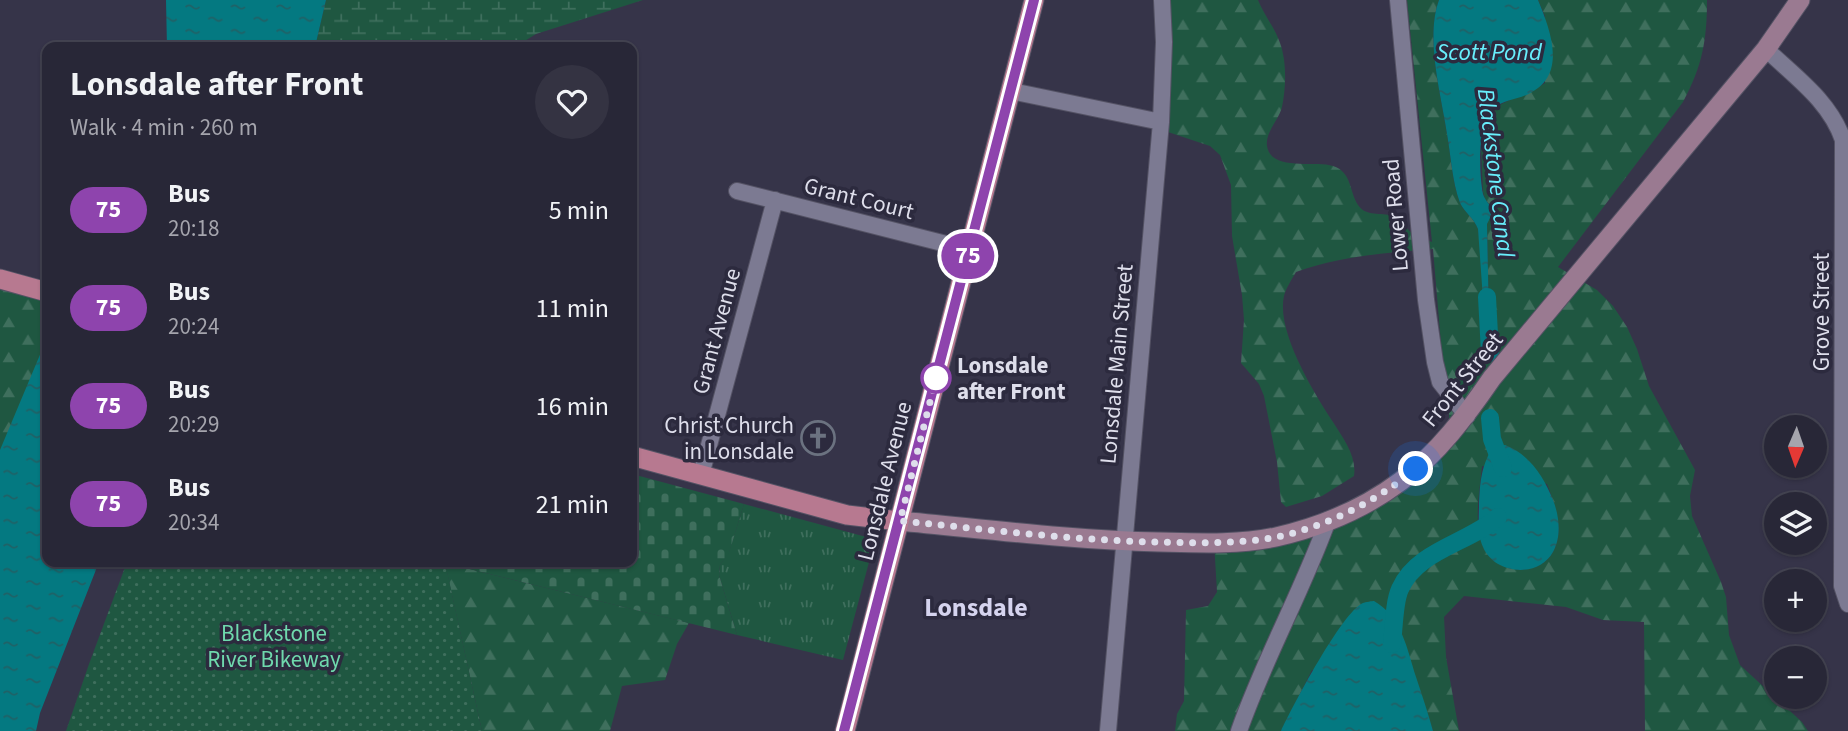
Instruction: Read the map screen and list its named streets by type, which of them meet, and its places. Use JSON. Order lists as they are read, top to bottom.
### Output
{
  "streets": {
    "main road": ["Front Street", "Lonsdale Avenue"],
    "street": [
      "Grant Court",
      "Lower Road",
      "Grove Street",
      "Grant Avenue",
      "Lonsdale Main Street"
    ]
  },
  "crossings": [
    ["Grant Court", "Grant Avenue"],
    ["Grant Court", "Lonsdale Avenue"],
    ["Lower Road", "Front Street"],
    ["Grove Street", "Front Street"],
    ["Lonsdale Main Street", "Front Street"],
    ["Front Street", "Lonsdale Avenue"]
  ],
  "districts": ["Lonsdale"],
  "water": ["Scott Pond", "Blackstone Canal"],
  "parks": ["Blackstone River Bikeway"],
  "places": {
    "other": ["Lonsdale after Front"],
    "church": ["Christ Church in Lonsdale"]
  },
  "lines": ["bus line 75"],
  "north": "bottom",
  "page": {
    "on_map": "75",
    "heading": ["Lonsdale after Front", "Walk · 4 min · 260 m"],
    "list": [
      {
        "mark": "75",
        "name": "Bus",
        "note": "20:18",
        "value": "5 min"
      },
      {
        "mark": "75",
        "name": "Bus",
        "note": "20:24",
        "value": "11 min"
      },
      {
        "mark": "75",
        "name": "Bus",
        "note": "20:29",
        "value": "16 min"
      },
      {
        "mark": "75",
        "name": "Bus",
        "note": "20:34",
        "value": "21 min"
      }
    ],
    "map_buttons": ["+", "−"]
  }
}
